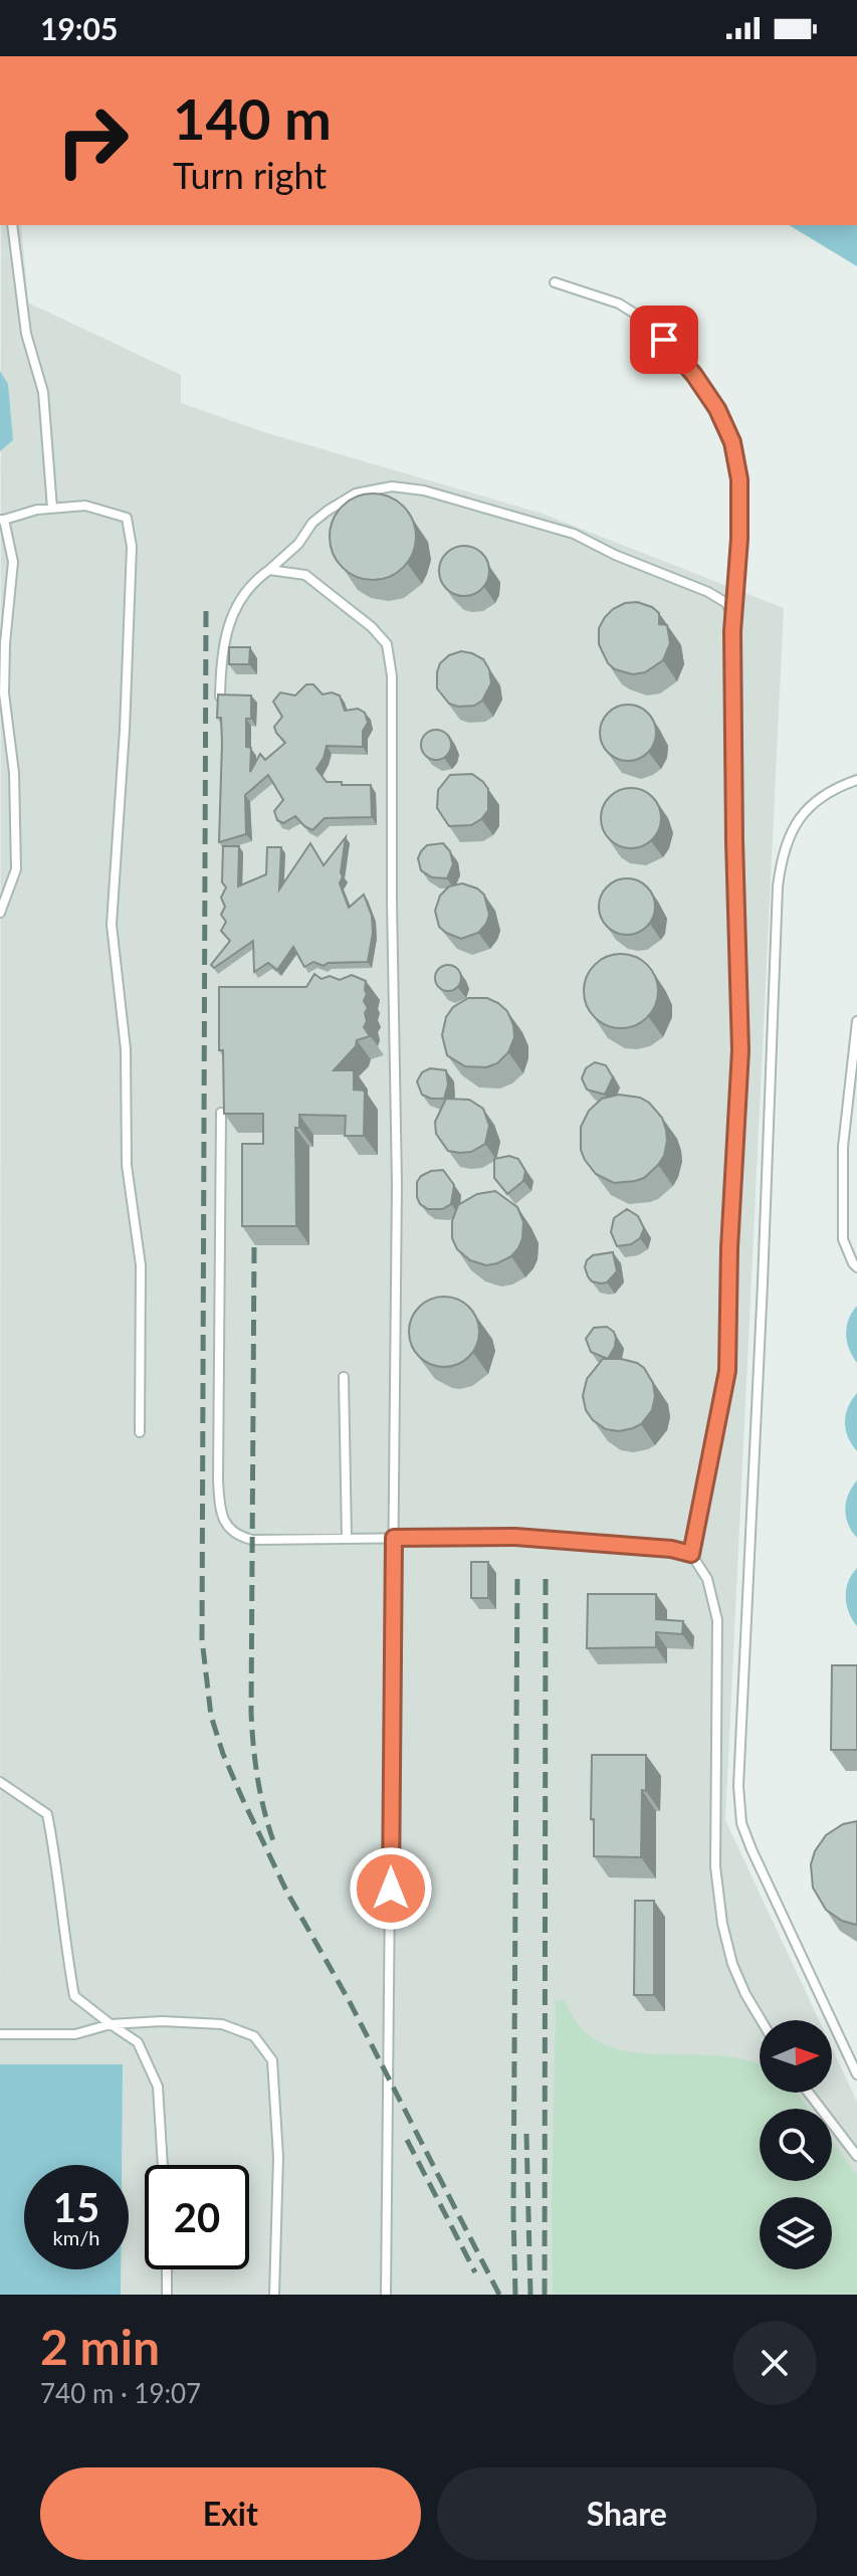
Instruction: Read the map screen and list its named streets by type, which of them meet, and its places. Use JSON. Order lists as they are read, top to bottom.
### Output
{
  "north": "right",
  "page": {
    "status": "19:05",
    "turn": ["140 m", "Turn right"],
    "speed": "15 km/h",
    "limit": "20",
    "heading": ["2 min", "740 m · 19:07"],
    "buttons": ["Exit", "Share"]
  }
}
